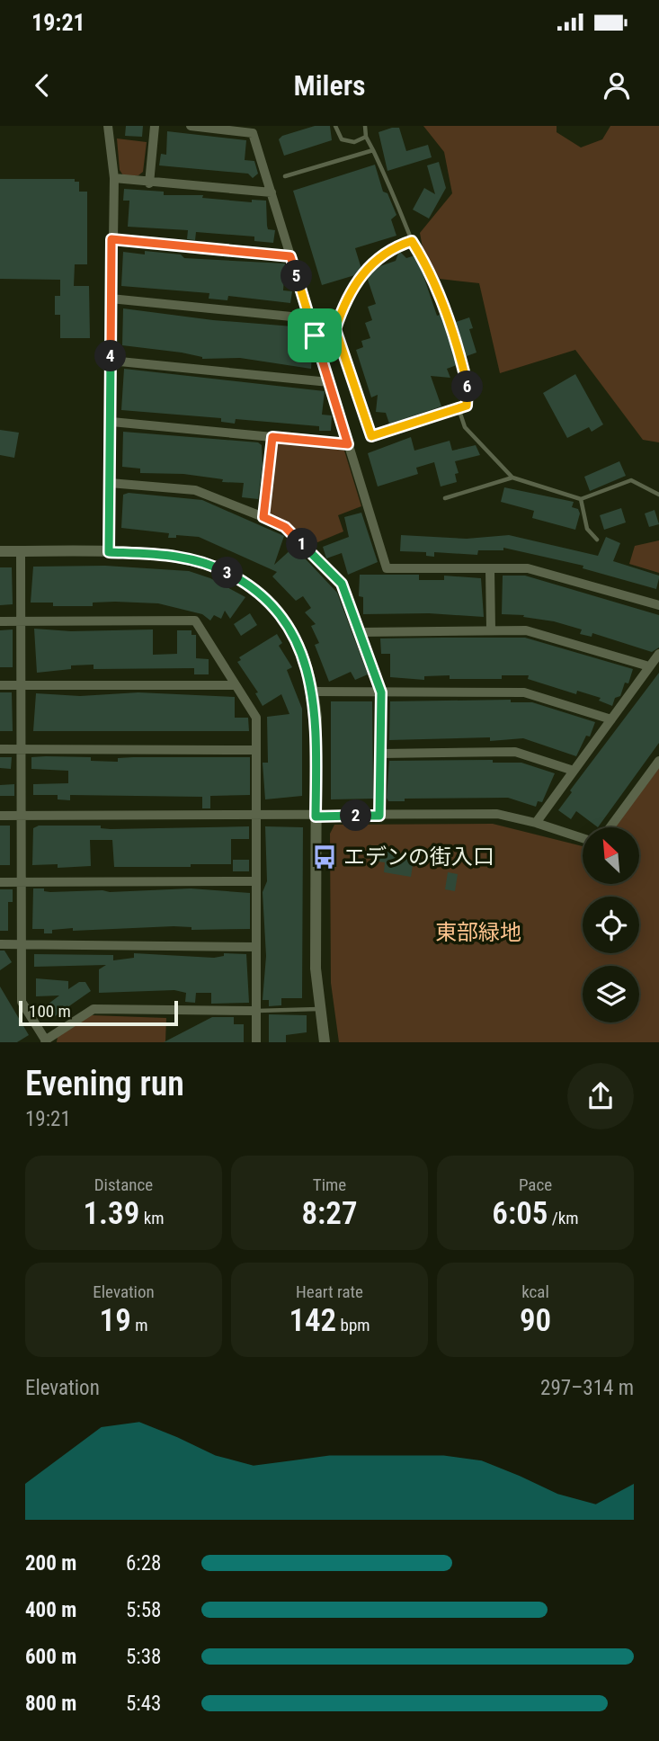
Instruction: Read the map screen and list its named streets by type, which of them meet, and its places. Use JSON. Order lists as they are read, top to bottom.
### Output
{
  "parks": ["東部緑地"],
  "places": {
    "bus stop": ["エデンの街入口"]
  },
  "scale_bar": "100 m",
  "north": "top left",
  "page": {
    "status": "19:21",
    "header": "Milers",
    "pins": [
      "5",
      "4",
      "6",
      "1",
      "3",
      "2"
    ],
    "scale": "100 m",
    "heading": ["Evening run", "19:21"],
    "stats": [
      ["Distance", "1.39 km"],
      ["Time", "8:27"],
      ["Pace", "6:05 /km"],
      ["Elevation", "19 m"],
      ["Heart rate", "142 bpm"],
      ["kcal", "90"]
    ],
    "chart": ["Elevation", "297–314 m"],
    "list": [
      {
        "name": "200 m",
        "note": "6:28"
      },
      {
        "name": "400 m",
        "note": "5:58"
      },
      {
        "name": "600 m",
        "note": "5:38"
      },
      {
        "name": "800 m",
        "note": "5:43"
      }
    ]
  }
}
